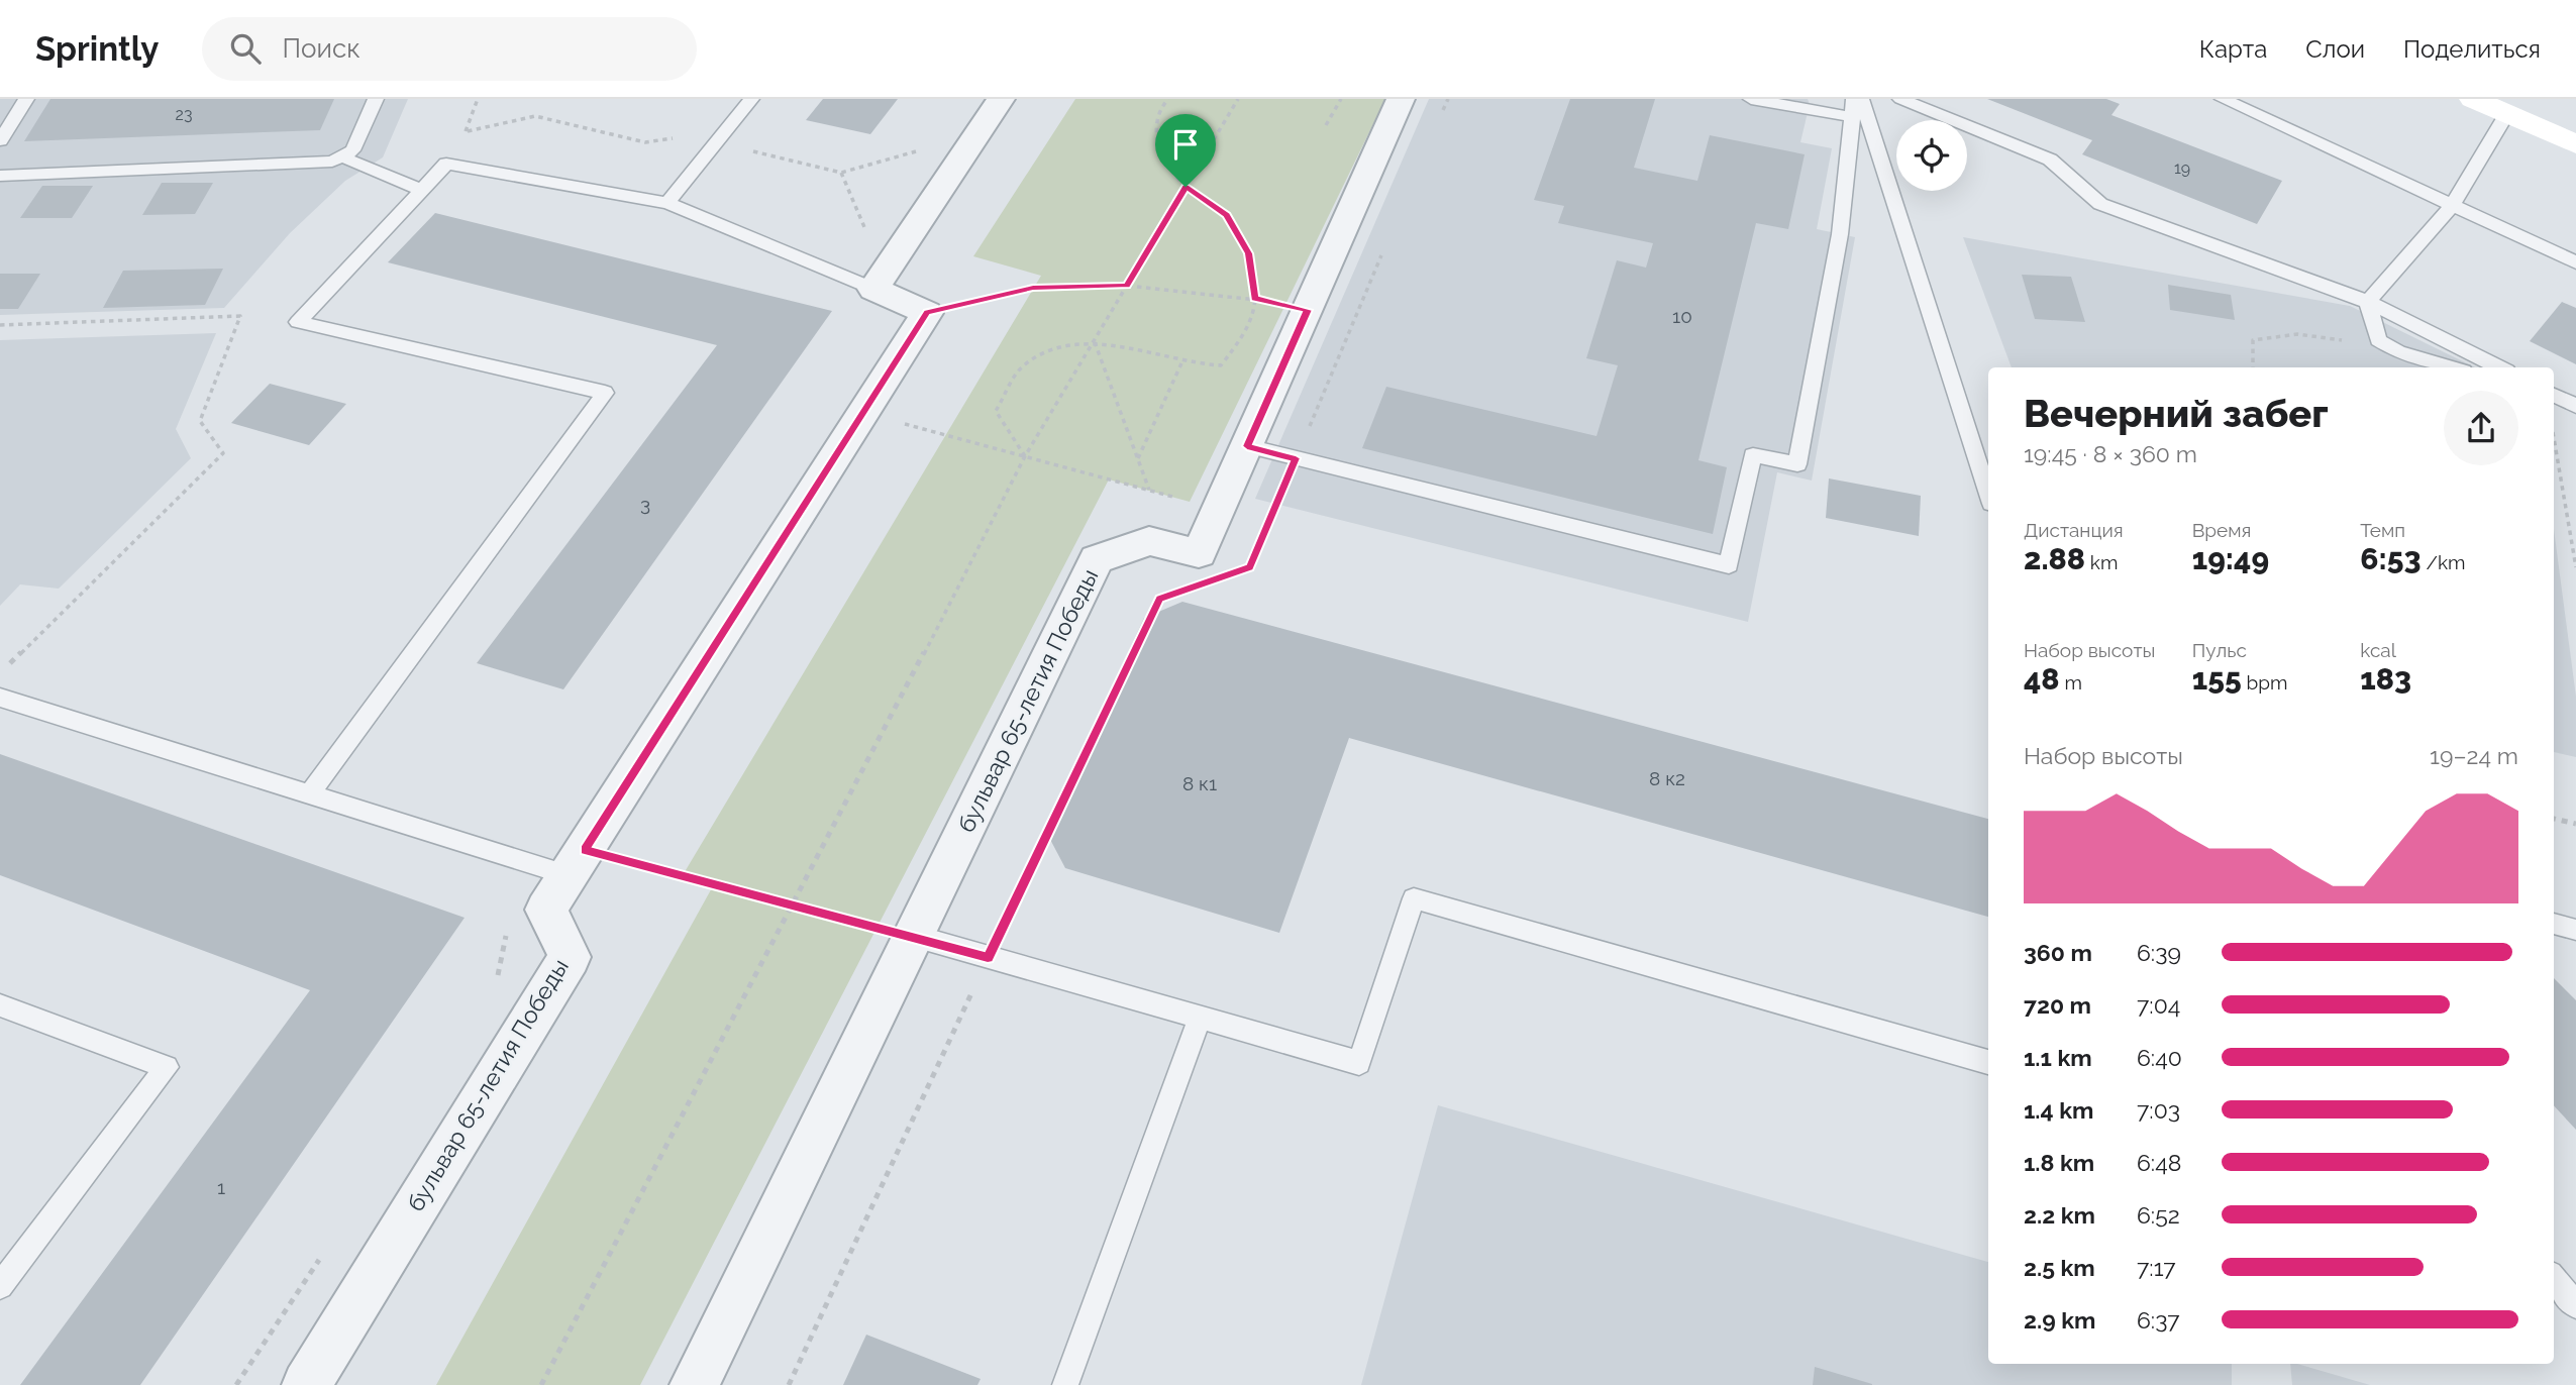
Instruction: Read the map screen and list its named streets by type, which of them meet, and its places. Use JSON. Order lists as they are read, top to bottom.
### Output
{
  "streets": {
    "street": ["бульвар 65-летия Победы"]
  },
  "house_numbers": [
    "23",
    "19",
    "10",
    "3",
    "8 к2",
    "8 к1",
    "1"
  ],
  "page": {
    "header": "Sprintly",
    "search": "Поиск",
    "nav": ["Карта", "Слои", "Поделиться"],
    "heading": ["Вечерний забег", "19:45 · 8 × 360 m"],
    "stats": [
      ["Дистанция", "2.88 km"],
      ["Время", "19:49"],
      ["Темп", "6:53 /km"],
      ["Набор высоты", "48 m"],
      ["Пульс", "155 bpm"],
      ["kcal", "183"]
    ],
    "chart": ["Набор высоты", "19–24 m"],
    "list": [
      {
        "name": "360 m",
        "note": "6:39"
      },
      {
        "name": "720 m",
        "note": "7:04"
      },
      {
        "name": "1.1 km",
        "note": "6:40"
      },
      {
        "name": "1.4 km",
        "note": "7:03"
      },
      {
        "name": "1.8 km",
        "note": "6:48"
      },
      {
        "name": "2.2 km",
        "note": "6:52"
      },
      {
        "name": "2.5 km",
        "note": "7:17"
      },
      {
        "name": "2.9 km",
        "note": "6:37"
      }
    ]
  }
}
